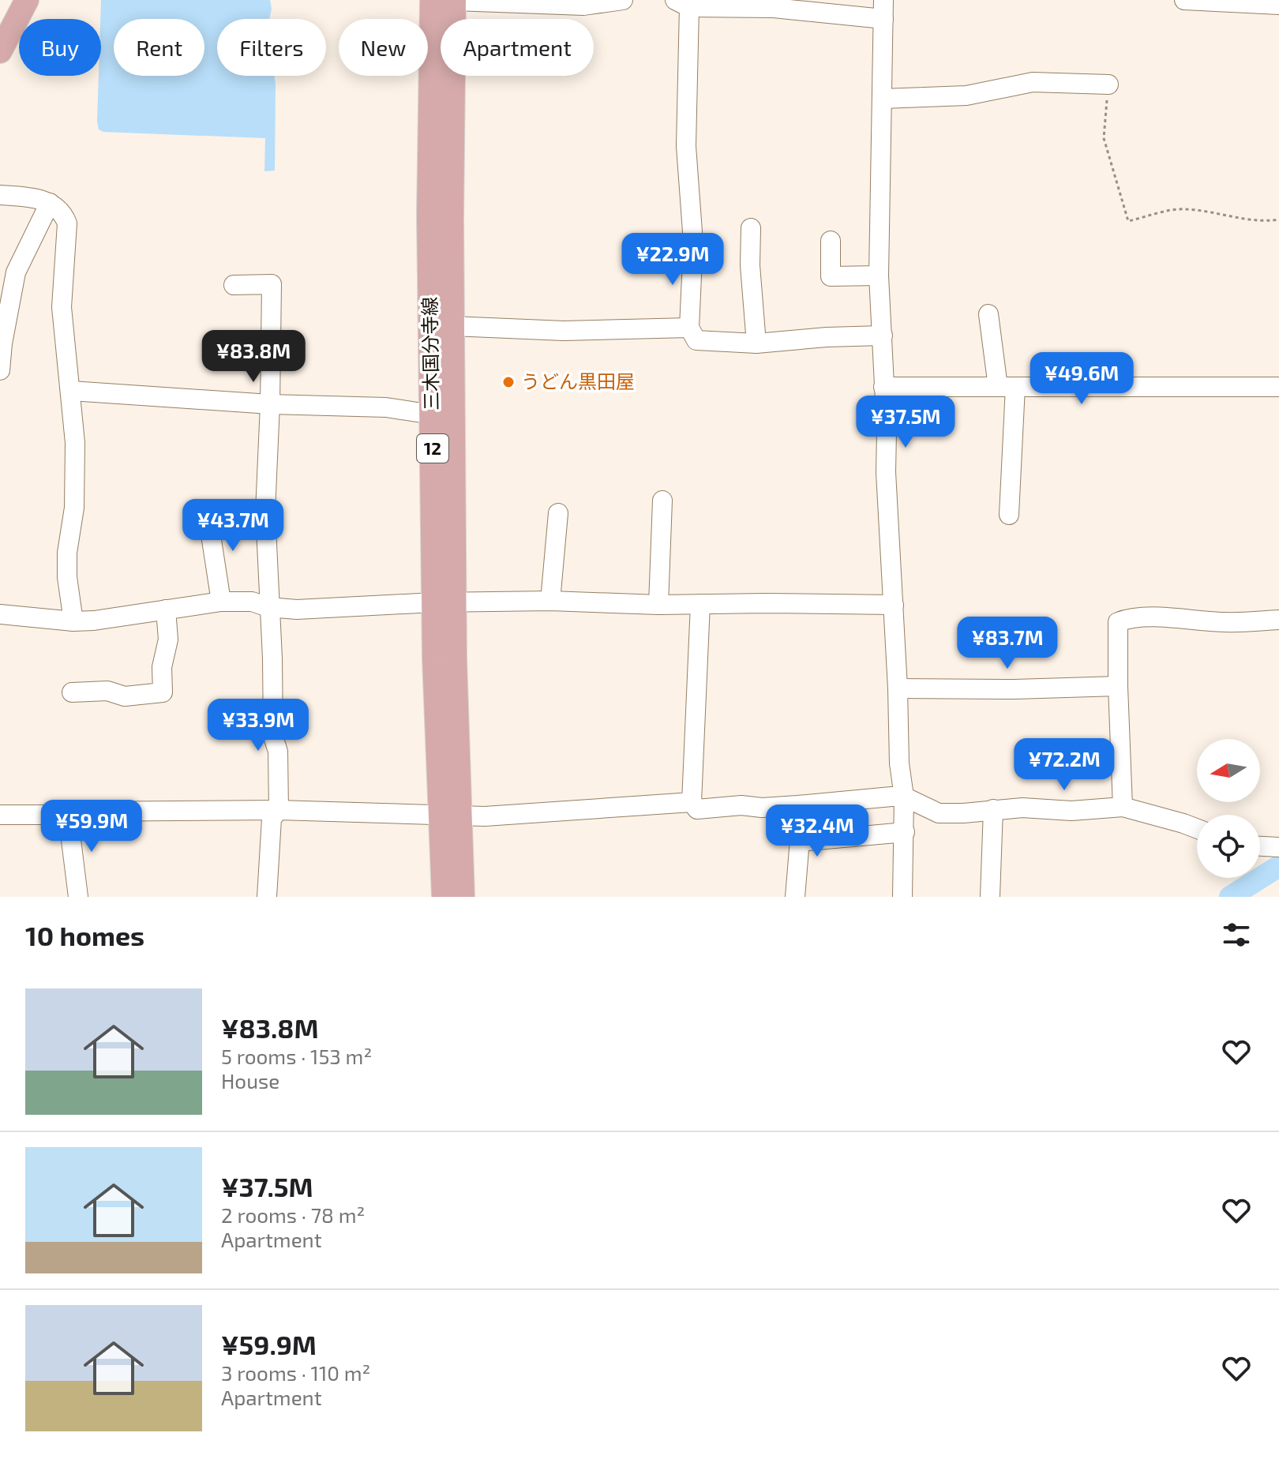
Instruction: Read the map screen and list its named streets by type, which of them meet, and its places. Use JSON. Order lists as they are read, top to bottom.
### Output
{
  "streets": {
    "main road": ["三木国分寺線", "12"]
  },
  "places": ["うどん黒田屋"],
  "north": "left",
  "page": {
    "chip": [
      "Buy",
      "Rent",
      "Filters",
      "New",
      "Apartment"
    ],
    "price": [
      "¥22.9M",
      "¥83.8M",
      "¥49.6M",
      "¥37.5M",
      "¥43.7M",
      "¥83.7M",
      "¥33.9M",
      "¥72.2M",
      "¥59.9M",
      "¥32.4M"
    ],
    "heading": "10 homes",
    "list": [
      {
        "name": "¥83.8M",
        "note": "5 rooms · 153 m² · House"
      },
      {
        "name": "¥37.5M",
        "note": "2 rooms · 78 m² · Apartment"
      },
      {
        "name": "¥59.9M",
        "note": "3 rooms · 110 m² · Apartment"
      }
    ]
  }
}
